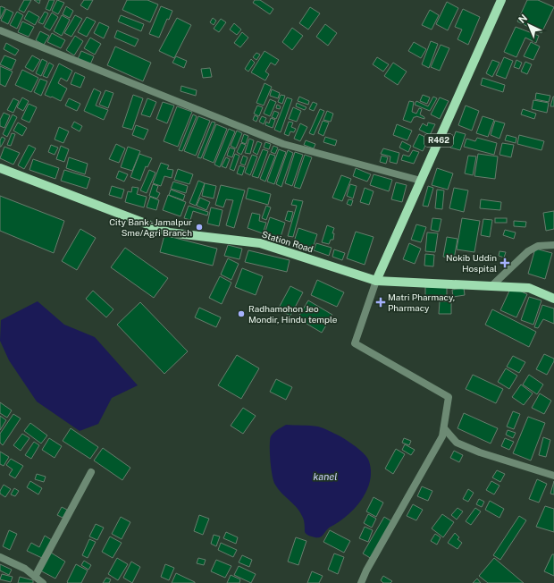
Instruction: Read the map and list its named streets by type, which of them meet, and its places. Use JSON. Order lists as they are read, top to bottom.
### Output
{
  "streets": {
    "main road": ["R462", "Station Road"]
  },
  "crossings": [
    ["R462", "Station Road"]
  ],
  "water": ["kanel"],
  "places": {
    "other": ["City Bank - Jamalpur Sme/Agri Branch", "Radhamohon Jeo Mondir, Hindu temple"],
    "health": ["Nokib Uddin Hospital", "Matri Pharmacy, Pharmacy"]
  },
  "north": "top left"
}
